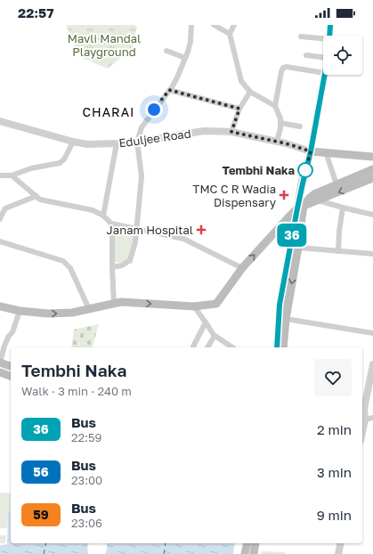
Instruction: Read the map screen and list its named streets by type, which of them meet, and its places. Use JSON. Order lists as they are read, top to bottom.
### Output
{
  "streets": {
    "street": ["Eduljee Road"]
  },
  "districts": ["CHARAI"],
  "parks": ["Mavli Mandal Playground"],
  "places": {
    "other": ["Tembhi Naka"],
    "health": ["TMC C R Wadia Dispensary", "Janam Hospital"]
  },
  "lines": ["bus line 36"],
  "page": {
    "status": "22:57",
    "on_map": "36",
    "heading": ["Tembhi Naka", "Walk · 3 min · 240 m"],
    "list": [
      {
        "mark": "36",
        "name": "Bus",
        "note": "22:59",
        "value": "2 min"
      },
      {
        "mark": "56",
        "name": "Bus",
        "note": "23:00",
        "value": "3 min"
      },
      {
        "mark": "59",
        "name": "Bus",
        "note": "23:06",
        "value": "9 min"
      }
    ]
  }
}
